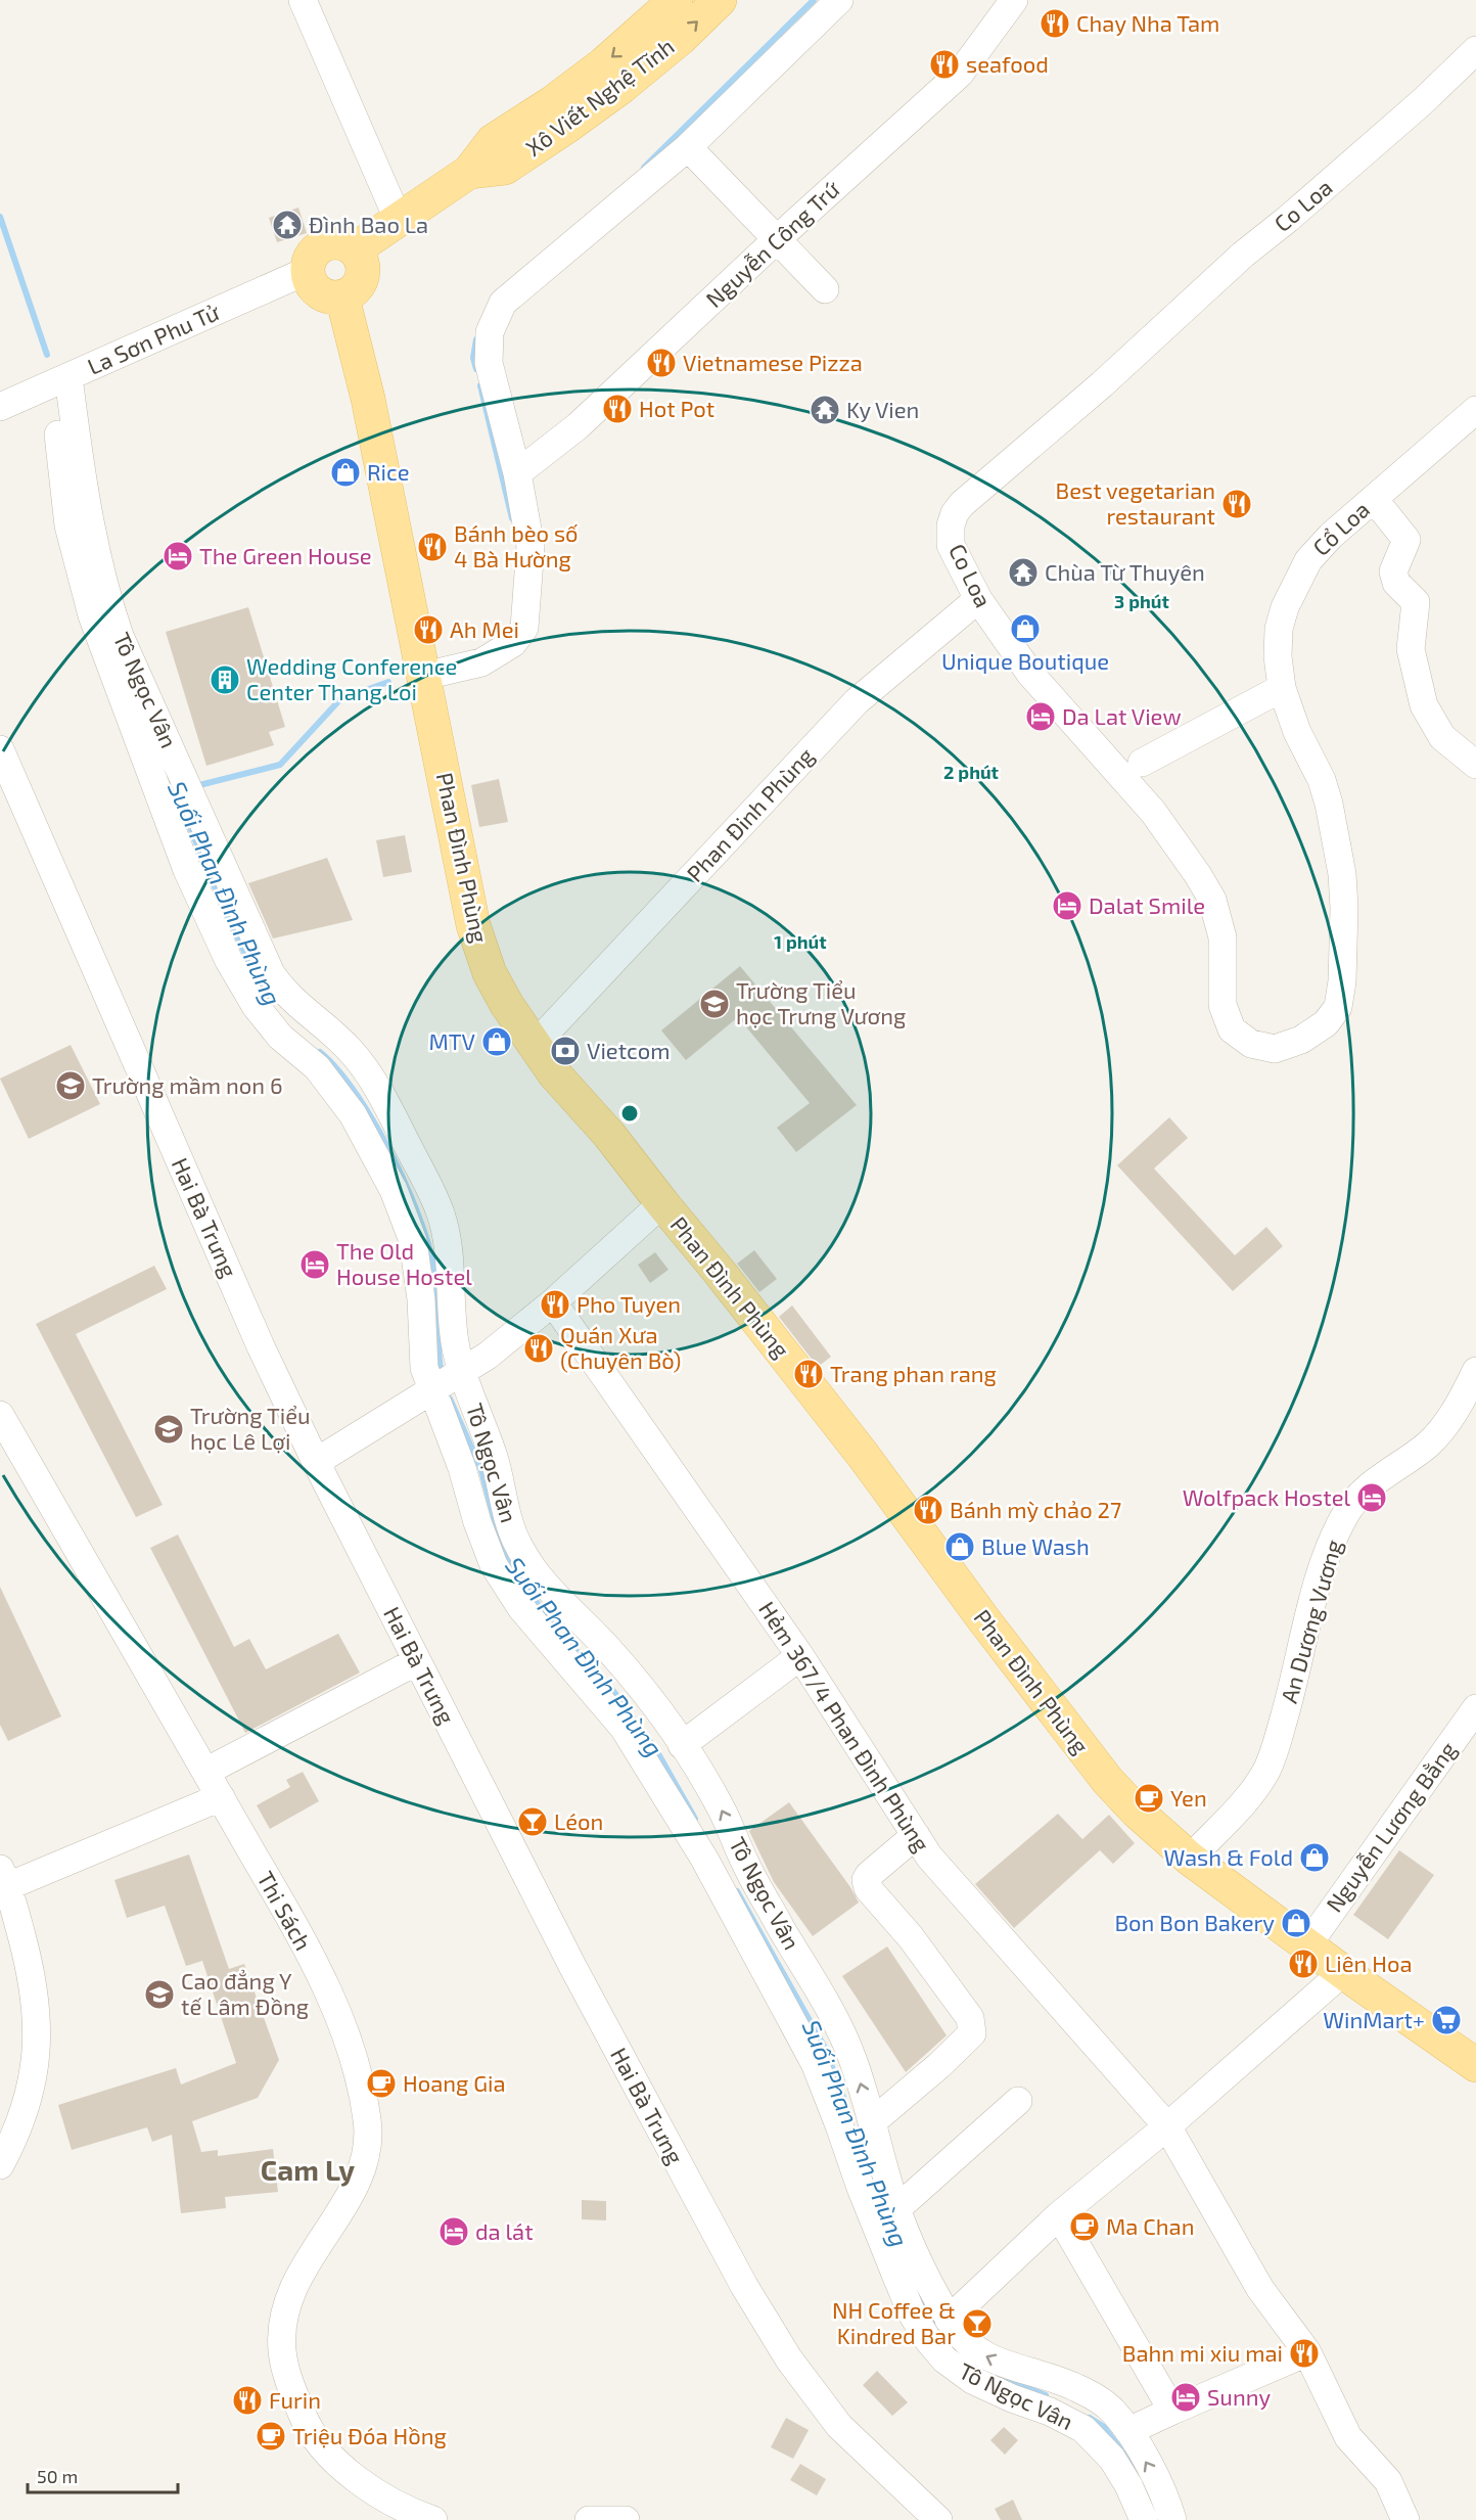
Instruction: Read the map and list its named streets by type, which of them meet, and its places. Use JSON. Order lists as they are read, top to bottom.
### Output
{
  "streets": {
    "main road": ["Xô Viết Nghệ Tĩnh", "Phan Đình Phùng"],
    "street": [
      "Co Loa",
      "Nguyễn Công Trứ",
      "La Sơn Phu Tử",
      "Cổ Loa",
      "Tô Ngọc Vân",
      "Phan Đinh Phùng",
      "Hai Bà Trưng",
      "An Dương Vương",
      "Hẻm 367/4 Phan Đình Phùng",
      "Nguyễn Lương Bằng",
      "Thi Sách"
    ]
  },
  "crossings": [
    ["Xô Viết Nghệ Tĩnh", "La Sơn Phu Tử"],
    ["Xô Viết Nghệ Tĩnh", "Phan Đình Phùng"],
    ["Co Loa", "Cổ Loa"],
    ["Co Loa", "Phan Đinh Phùng"],
    ["La Sơn Phu Tử", "Tô Ngọc Vân"],
    ["La Sơn Phu Tử", "Phan Đình Phùng"],
    ["Phan Đinh Phùng", "Phan Đình Phùng"],
    ["Phan Đình Phùng", "An Dương Vương"],
    ["Phan Đình Phùng", "Nguyễn Lương Bằng"]
  ],
  "districts": ["Cam Ly"],
  "water": ["Suối Phan Đình Phùng"],
  "places": {
    "restaurant": [
      "Chay Nha Tam",
      "seafood",
      "Vietnamese Pizza",
      "Hot Pot",
      "Best vegetarian restaurant",
      "Bánh bèo số 4 Bà Hường",
      "Ah Mei",
      "Pho Tuyen",
      "Quán Xưa (Chuyên Bò)",
      "Trang phan rang",
      "Bánh mỳ chảo 27",
      "Liên Hoa",
      "Bahn mi xiu mai",
      "Furin"
    ],
    "temple": ["Đình Bao La", "Ky Vien", "Chùa Từ Thuyên"],
    "shop": [
      "Rice",
      "Unique Boutique",
      "MTV",
      "Blue Wash",
      "Wash & Fold",
      "Bon Bon Bakery"
    ],
    "hotel": [
      "The Green House",
      "Da Lat View",
      "Dalat Smile",
      "The Old House Hostel",
      "Wolfpack Hostel",
      "da lát",
      "Sunny"
    ],
    "building": ["Wedding Conference Center Thang Loi"],
    "school or university": [
      "Trường Tiểu học Trưng Vương",
      "Trường mầm non 6",
      "Trường Tiểu học Lê Lợi",
      "Cao đẳng Y tế Lâm Đồng"
    ],
    "bank": ["Vietcom"],
    "cafe": [
      "Yen",
      "Hoang Gia",
      "Ma Chan",
      "Triệu Đóa Hồng"
    ],
    "bar": ["Léon", "NH Coffee & Kindred Bar"],
    "supermarket": ["WinMart+"]
  },
  "scale_bar": "50 m",
  "rings": ["3 phút", "2 phút", "1 phút"]
}
